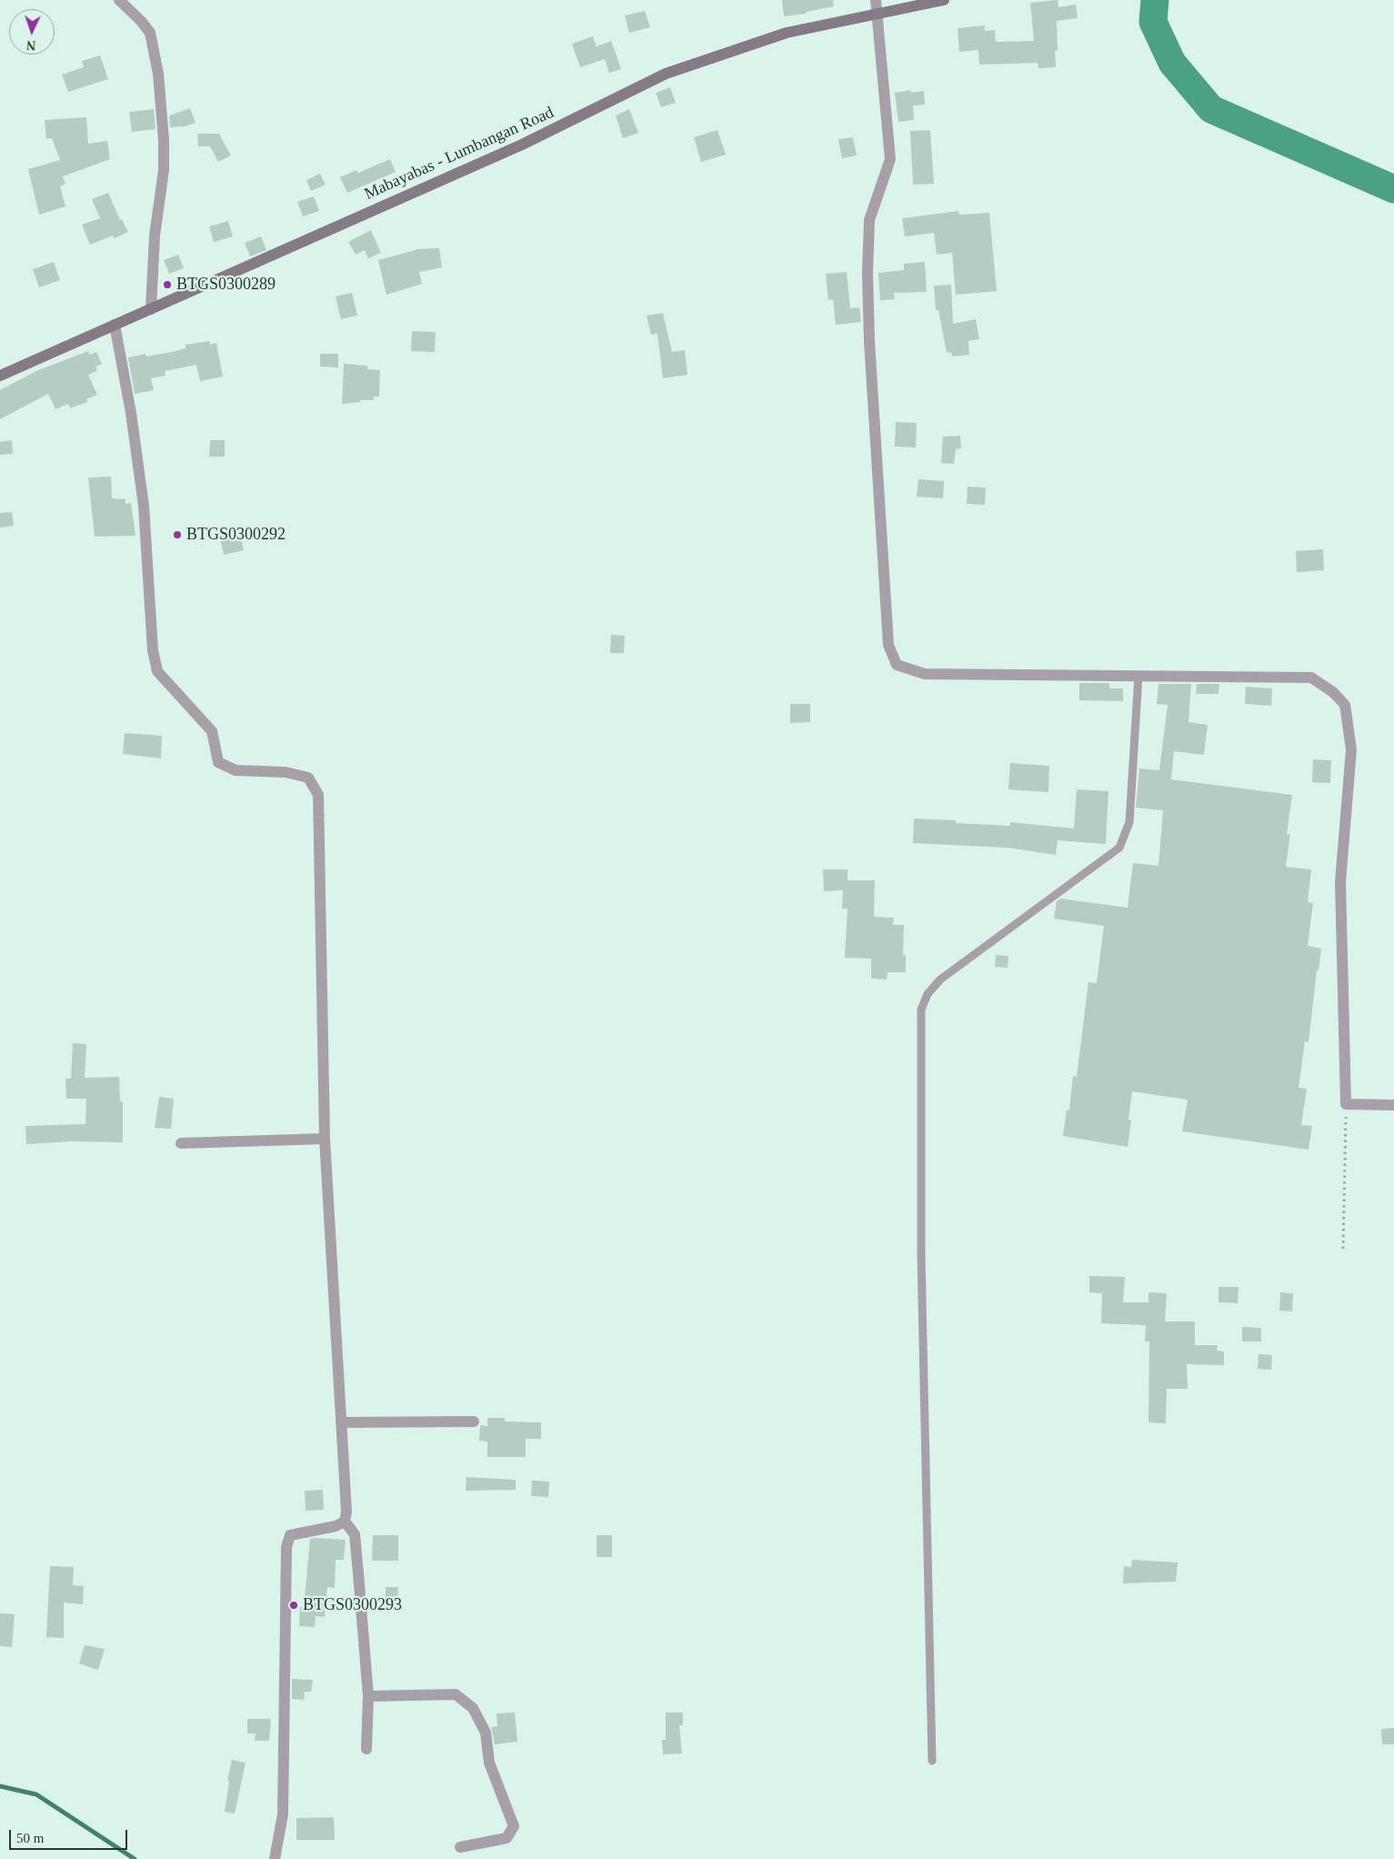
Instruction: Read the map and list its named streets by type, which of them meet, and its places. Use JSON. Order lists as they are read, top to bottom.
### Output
{
  "streets": {
    "main road": ["Mabayabas - Lumbangan Road"]
  },
  "places": ["BTGS0300289", "BTGS0300292", "BTGS0300293"],
  "scale_bar": "50 m",
  "north": "bottom"
}
